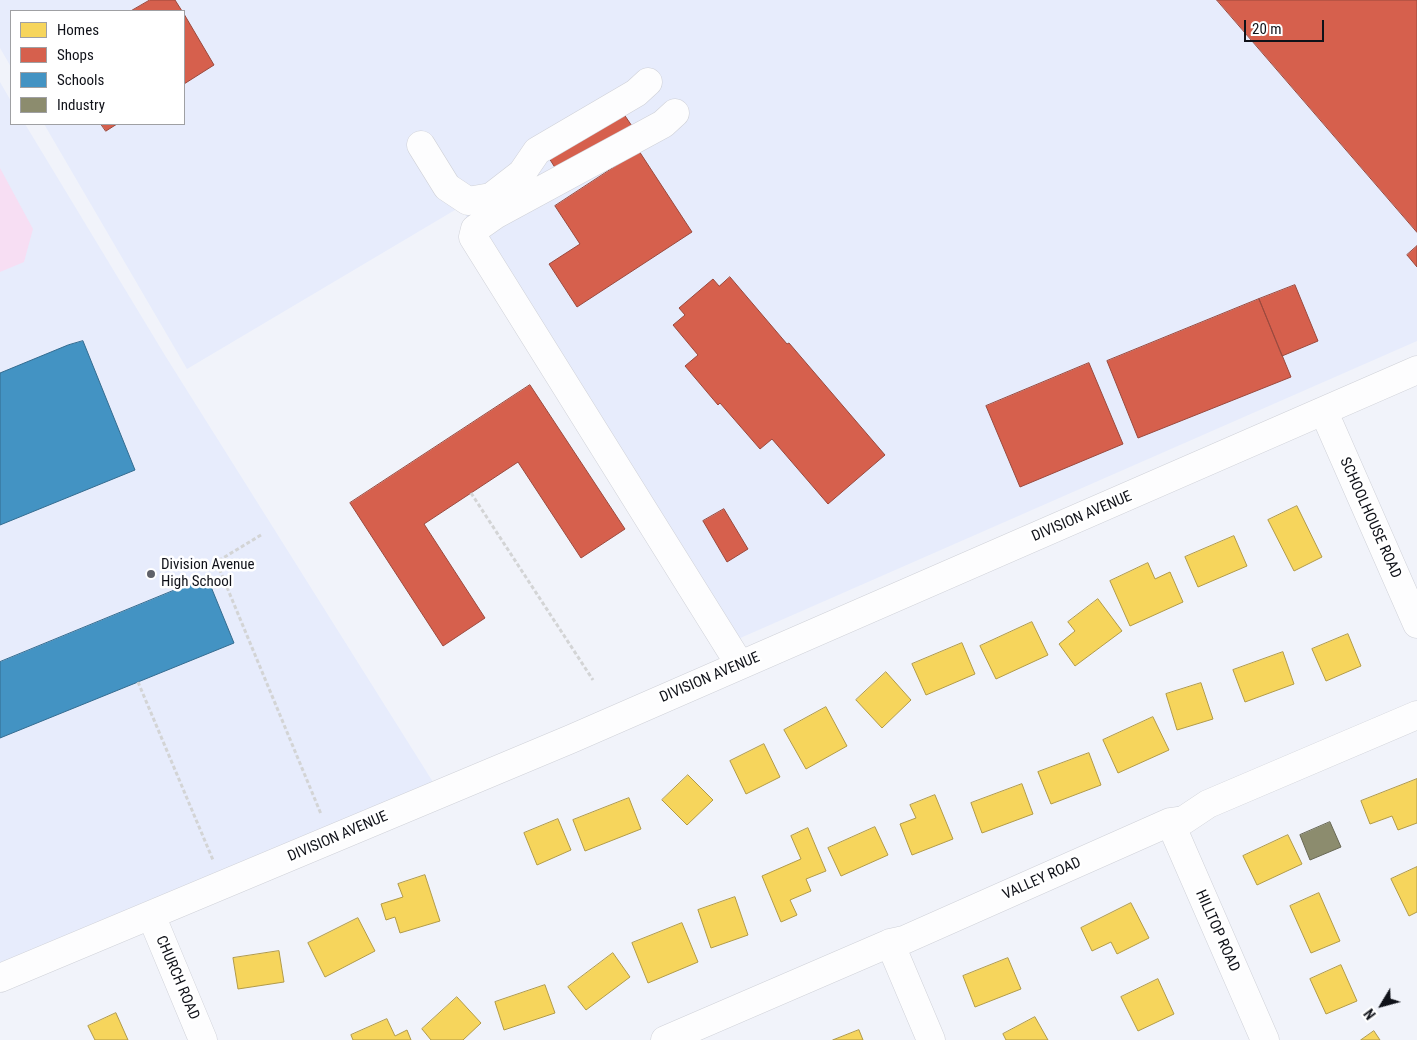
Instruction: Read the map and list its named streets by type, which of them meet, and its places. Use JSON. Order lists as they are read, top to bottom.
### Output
{
  "streets": {
    "street": [
      "DIVISION AVENUE",
      "SCHOOLHOUSE ROAD",
      "VALLEY ROAD",
      "HILLTOP ROAD",
      "CHURCH ROAD"
    ]
  },
  "crossings": [
    ["DIVISION AVENUE", "SCHOOLHOUSE ROAD"],
    ["DIVISION AVENUE", "CHURCH ROAD"],
    ["VALLEY ROAD", "HILLTOP ROAD"]
  ],
  "places": ["Division Avenue High School"],
  "legend": [
    "Homes",
    "Shops",
    "Schools",
    "Industry"
  ],
  "scale_bar": "20 m",
  "north": "bottom left"
}
